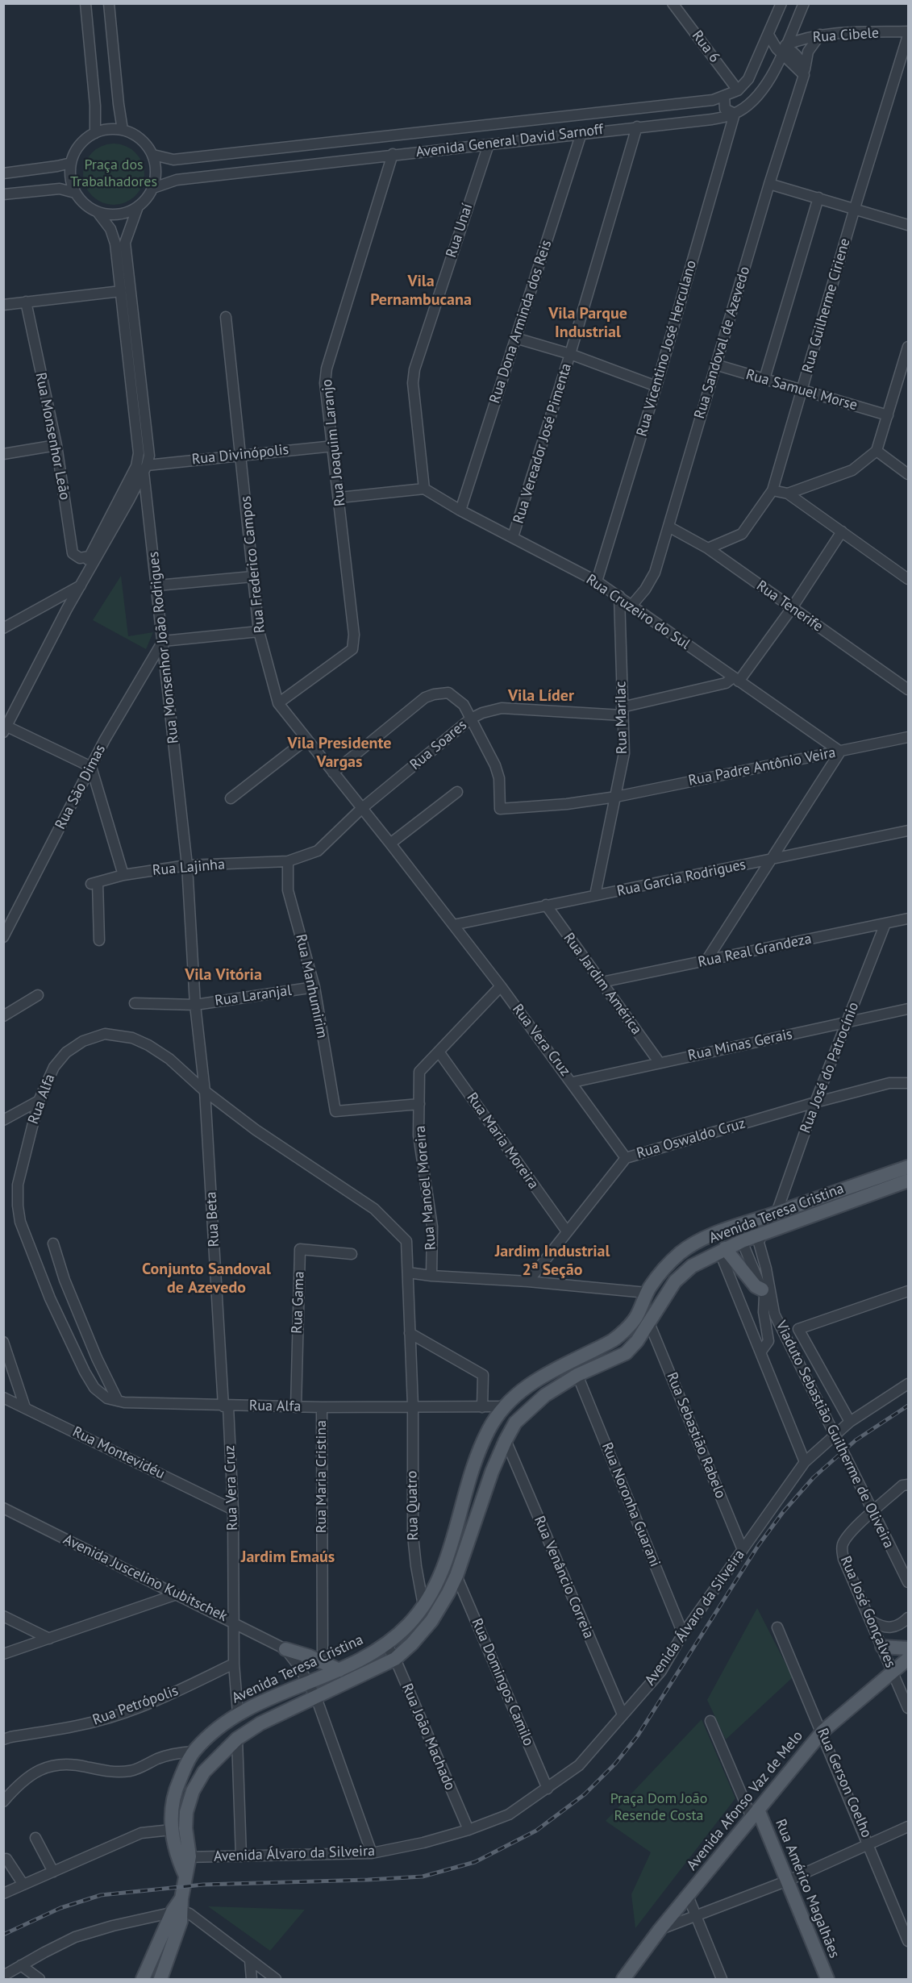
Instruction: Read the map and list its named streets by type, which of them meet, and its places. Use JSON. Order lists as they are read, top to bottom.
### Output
{
  "streets": {
    "main road": ["Avenida Teresa Cristina", "Avenida Afonso Vaz de Melo", "Rua Américo Magalhães"],
    "street": [
      "Rua Cibele",
      "Rua 6",
      "Avenida General David Sarnoff",
      "Rua Unaí",
      "Rua Guilherme Ciriene",
      "Rua Dona Arminda dos Reis",
      "Rua Sandoval de Azevedo",
      "Rua Vicentino José Herculano",
      "Rua Samuel Morse",
      "Rua Monsenhor Leão",
      "Rua Joaquim Laranjo",
      "Rua Vereador José Pimenta",
      "Rua Divinópolis",
      "Rua Frederico Campos",
      "Rua Tenerife",
      "Rua Cruzeiro do Sul",
      "Rua Monsenhor João Rodrigues",
      "Rua Marilac",
      "Rua Soares",
      "Rua Padre Antônio Veira",
      "Rua São Dimas",
      "Rua Lajinha",
      "Rua Garcia Rodrigues",
      "Rua Real Grandeza",
      "Rua Jardim América",
      "Rua Manhumirim",
      "Rua Laranjal",
      "Rua Vera Cruz",
      "Rua Minas Gerais",
      "Rua José do Patrocínio",
      "Rua Alfa",
      "Rua Oswaldo Cruz",
      "Rua Maria Moreira",
      "Rua Manoel Moreira",
      "Rua Beta",
      "Rua Gama",
      "Viaduto Sebastião Guilherme de Oliveira",
      "Rua Sebastião Rabelo",
      "Rua Montevidéu",
      "Rua Maria Cristina",
      "Rua Noronha Guarani",
      "Rua Quatro",
      "Rua Venâncio Correia",
      "Avenida Juscelino Kubitschek",
      "Rua José Gonçalves",
      "Avenida Álvaro da Silveira",
      "Rua Domingos Camilo",
      "Rua Petrópolis",
      "Rua João Machado",
      "Rua Gerson Coelho"
    ]
  },
  "crossings": [
    ["Rua Cibele", "Avenida General David Sarnoff"],
    ["Rua Cibele", "Rua Sandoval de Azevedo"],
    ["Rua 6", "Avenida General David Sarnoff"],
    ["Avenida General David Sarnoff", "Rua Unaí"],
    ["Avenida General David Sarnoff", "Rua Dona Arminda dos Reis"],
    ["Avenida General David Sarnoff", "Rua Vicentino José Herculano"],
    ["Avenida General David Sarnoff", "Rua Joaquim Laranjo"],
    ["Avenida General David Sarnoff", "Rua Vereador José Pimenta"],
    ["Avenida General David Sarnoff", "Rua Monsenhor João Rodrigues"],
    ["Rua Unaí", "Rua Cruzeiro do Sul"],
    ["Rua Guilherme Ciriene", "Rua Samuel Morse"],
    ["Rua Guilherme Ciriene", "Rua Tenerife"],
    ["Rua Dona Arminda dos Reis", "Rua Cruzeiro do Sul"],
    ["Rua Sandoval de Azevedo", "Rua Samuel Morse"],
    ["Rua Sandoval de Azevedo", "Rua Tenerife"],
    ["Rua Sandoval de Azevedo", "Rua Cruzeiro do Sul"],
    ["Rua Vicentino José Herculano", "Rua Cruzeiro do Sul"],
    ["Rua Joaquim Laranjo", "Rua Divinópolis"],
    ["Rua Joaquim Laranjo", "Rua Frederico Campos"],
    ["Rua Vereador José Pimenta", "Rua Cruzeiro do Sul"],
    ["Rua Divinópolis", "Rua Frederico Campos"],
    ["Rua Divinópolis", "Rua Monsenhor João Rodrigues"],
    ["Rua Frederico Campos", "Rua Soares"],
    ["Rua Frederico Campos", "Rua Garcia Rodrigues"],
    ["Rua Frederico Campos", "Rua Vera Cruz"],
    ["Rua Cruzeiro do Sul", "Rua Marilac"],
    ["Rua Cruzeiro do Sul", "Rua Soares"],
    ["Rua Cruzeiro do Sul", "Rua Padre Antônio Veira"],
    ["Rua Monsenhor João Rodrigues", "Rua São Dimas"],
    ["Rua Monsenhor João Rodrigues", "Rua Lajinha"],
    ["Rua Monsenhor João Rodrigues", "Rua Laranjal"],
    ["Rua Monsenhor João Rodrigues", "Rua Alfa"],
    ["Rua Monsenhor João Rodrigues", "Rua Beta"],
    ["Rua Marilac", "Rua Soares"],
    ["Rua Marilac", "Rua Padre Antônio Veira"],
    ["Rua Marilac", "Rua Garcia Rodrigues"],
    ["Rua Soares", "Rua Padre Antônio Veira"],
    ["Rua Soares", "Rua Lajinha"],
    ["Rua Soares", "Rua Manhumirim"],
    ["Rua Lajinha", "Rua Manhumirim"],
    ["Rua Garcia Rodrigues", "Rua Jardim América"],
    ["Rua Garcia Rodrigues", "Rua Vera Cruz"],
    ["Rua Real Grandeza", "Rua Jardim América"],
    ["Rua Real Grandeza", "Rua José do Patrocínio"],
    ["Rua Jardim América", "Rua Minas Gerais"],
    ["Rua Manhumirim", "Rua Laranjal"],
    ["Rua Manhumirim", "Rua Manoel Moreira"],
    ["Rua Vera Cruz", "Rua Minas Gerais"],
    ["Rua Vera Cruz", "Rua Alfa"],
    ["Rua Vera Cruz", "Rua Oswaldo Cruz"],
    ["Rua Vera Cruz", "Avenida Teresa Cristina"],
    ["Rua Vera Cruz", "Rua Beta"],
    ["Rua Vera Cruz", "Rua Montevidéu"],
    ["Rua Vera Cruz", "Avenida Juscelino Kubitschek"],
    ["Rua Vera Cruz", "Rua Petrópolis"],
    ["Rua Minas Gerais", "Rua José do Patrocínio"],
    ["Rua José do Patrocínio", "Rua Oswaldo Cruz"],
    ["Rua José do Patrocínio", "Avenida Teresa Cristina"],
    ["Rua Alfa", "Avenida Teresa Cristina"],
    ["Rua Alfa", "Rua Beta"],
    ["Rua Alfa", "Rua Gama"],
    ["Rua Alfa", "Rua Maria Cristina"],
    ["Rua Alfa", "Rua Quatro"],
    ["Rua Oswaldo Cruz", "Rua Maria Moreira"],
    ["Rua Maria Moreira", "Rua Manoel Moreira"],
    ["Avenida Teresa Cristina", "Viaduto Sebastião Guilherme de Oliveira"],
    ["Avenida Teresa Cristina", "Rua Sebastião Rabelo"],
    ["Avenida Teresa Cristina", "Rua Noronha Guarani"],
    ["Avenida Teresa Cristina", "Rua Quatro"],
    ["Avenida Teresa Cristina", "Rua Venâncio Correia"],
    ["Avenida Teresa Cristina", "Avenida Álvaro da Silveira"],
    ["Avenida Teresa Cristina", "Rua Domingos Camilo"],
    ["Avenida Teresa Cristina", "Rua João Machado"],
    ["Rua Sebastião Rabelo", "Avenida Álvaro da Silveira"],
    ["Rua Noronha Guarani", "Avenida Álvaro da Silveira"],
    ["Rua Venâncio Correia", "Avenida Álvaro da Silveira"],
    ["Rua José Gonçalves", "Avenida Afonso Vaz de Melo"],
    ["Avenida Álvaro da Silveira", "Rua Domingos Camilo"],
    ["Avenida Álvaro da Silveira", "Rua João Machado"],
    ["Rua Gerson Coelho", "Avenida Afonso Vaz de Melo"],
    ["Avenida Afonso Vaz de Melo", "Rua Américo Magalhães"]
  ],
  "districts": [
    "Vila Pernambucana",
    "Vila Parque Industrial",
    "Vila Líder",
    "Vila Presidente Vargas",
    "Vila Vitória",
    "Jardim Industrial 2ª Seção",
    "Conjunto Sandoval de Azevedo",
    "Jardim Emaús"
  ],
  "parks": ["Praça dos Trabalhadores", "Praça Dom João Resende Costa"]
}
